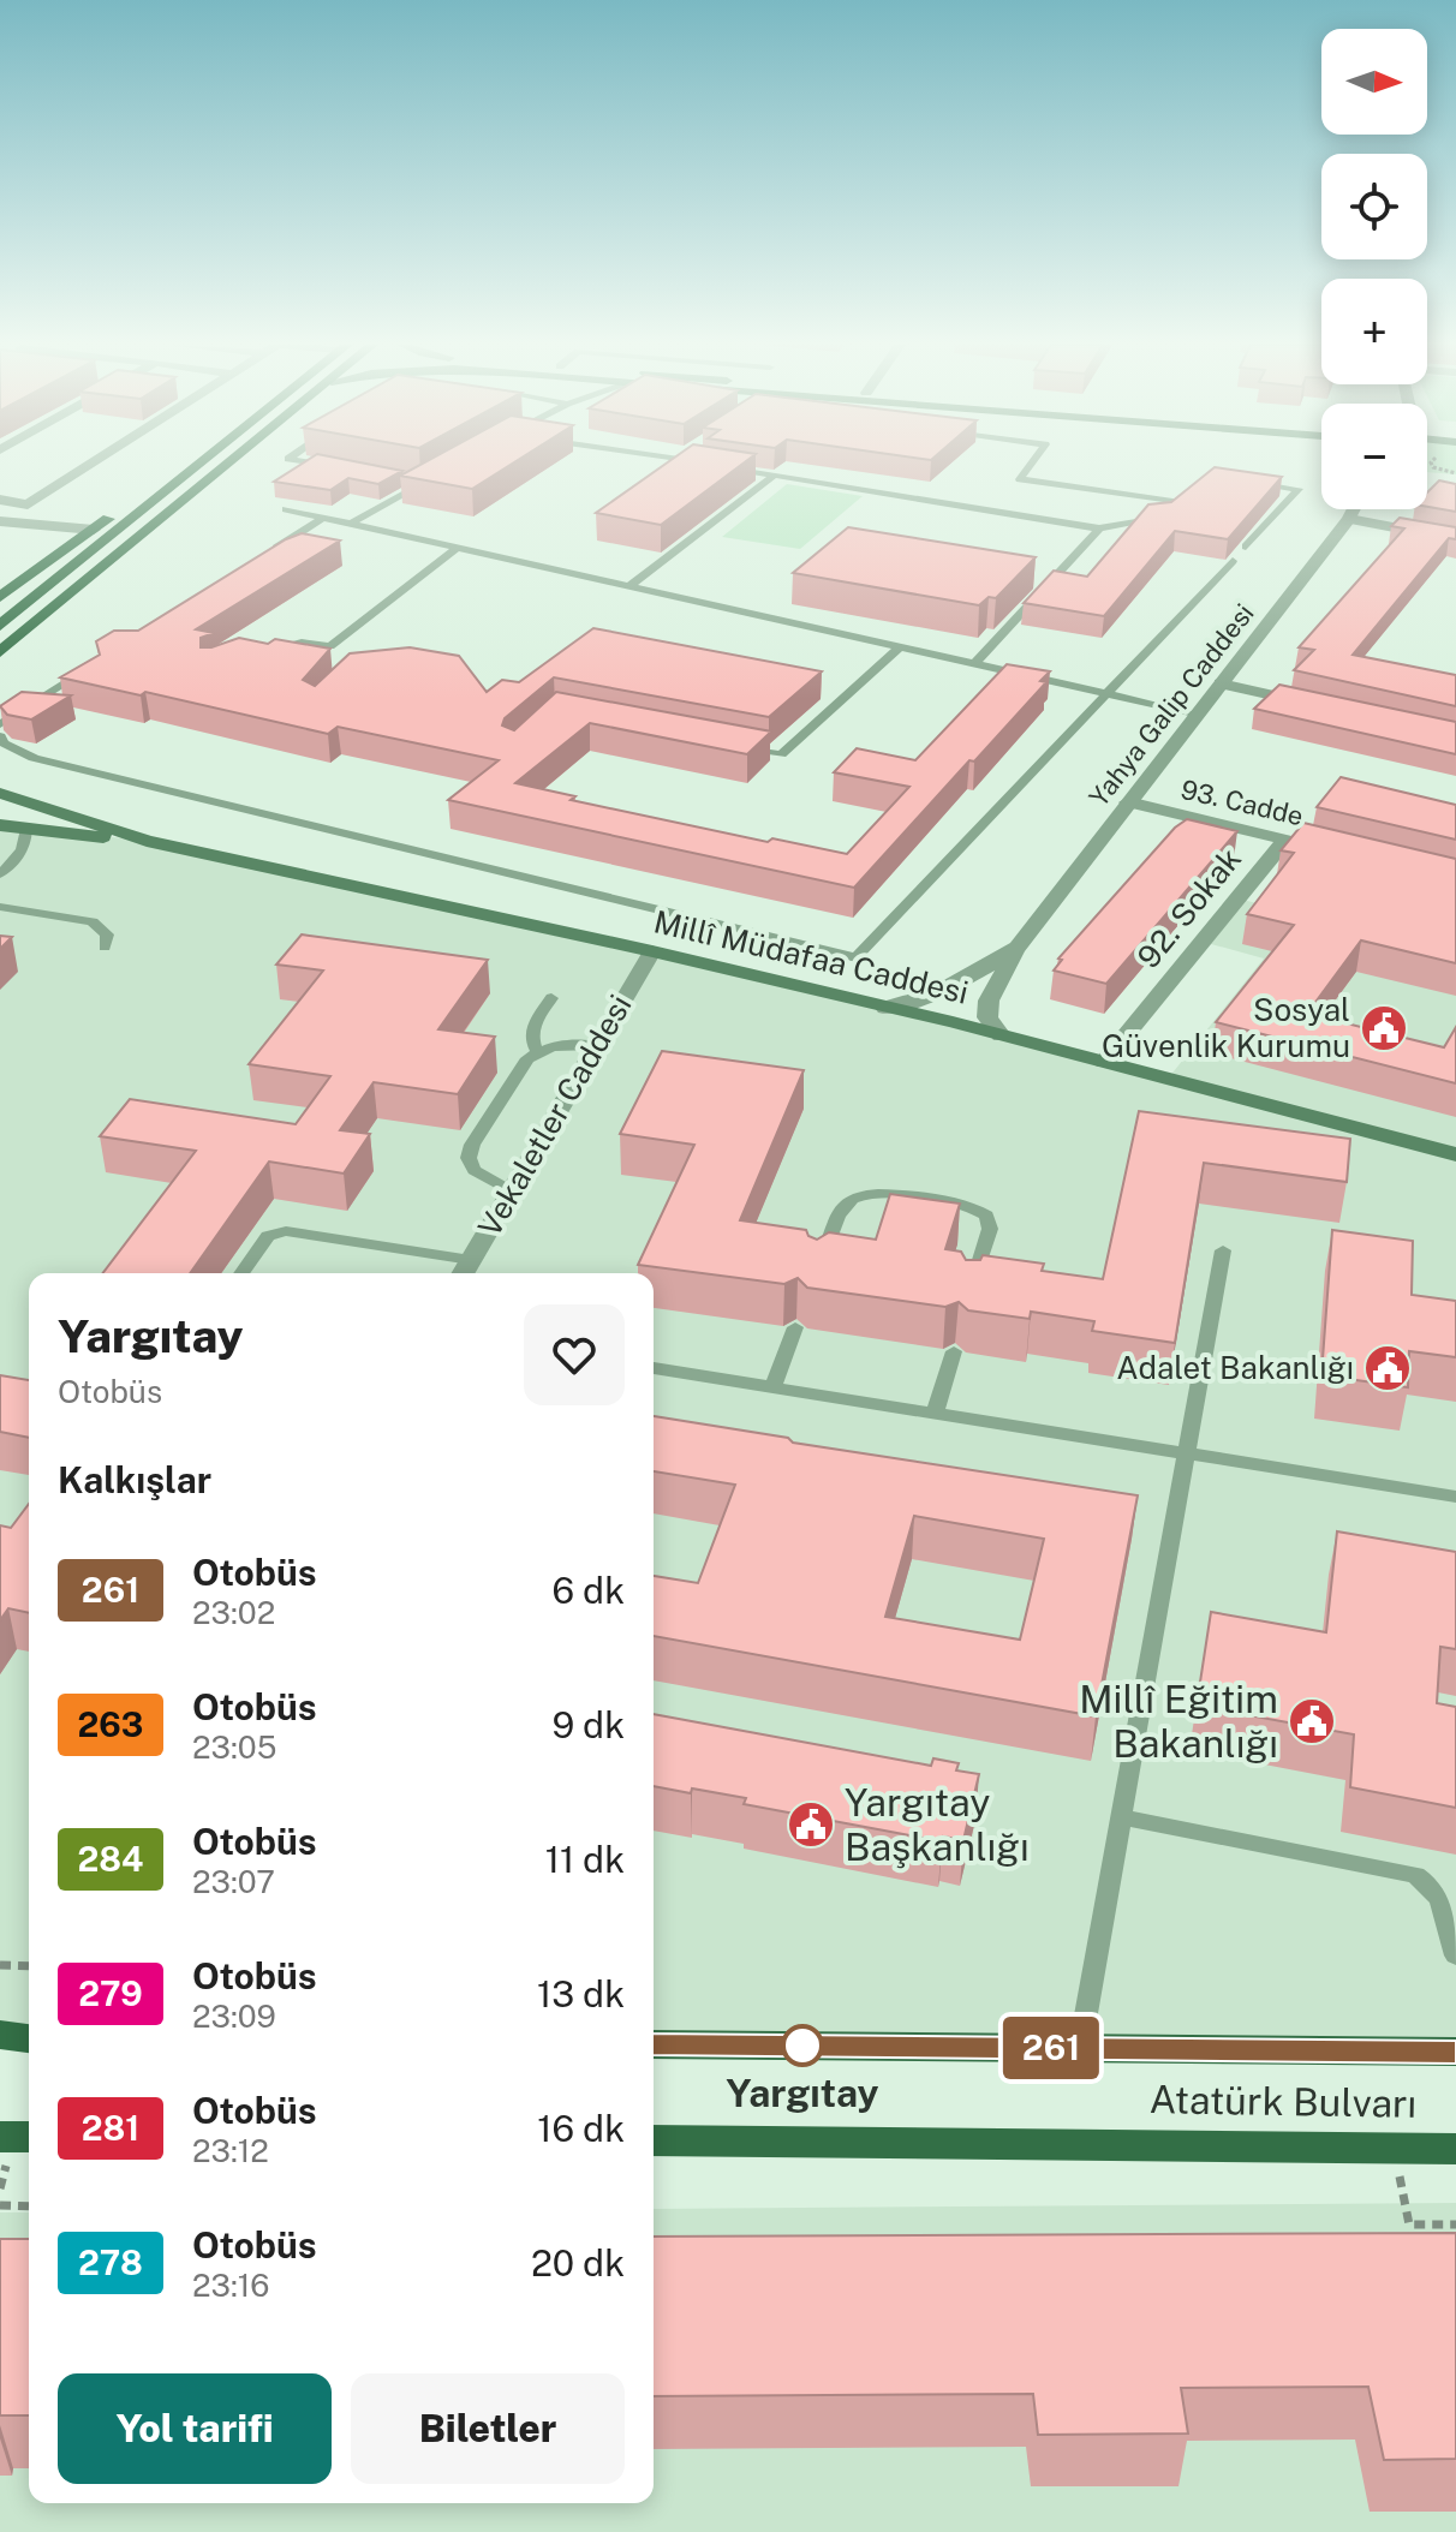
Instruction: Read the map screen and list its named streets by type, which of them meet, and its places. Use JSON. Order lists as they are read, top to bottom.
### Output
{
  "streets": {
    "main road": ["Millî Müdafaa Caddesi", "Atatürk Bulvarı"],
    "street": [
      "Yahya Galip Caddesi",
      "93. Cadde",
      "92. Sokak",
      "Vekaletler Caddesi"
    ]
  },
  "crossings": [
    ["Yahya Galip Caddesi", "93. Cadde"],
    ["Yahya Galip Caddesi", "Millî Müdafaa Caddesi"],
    ["93. Cadde", "92. Sokak"],
    ["92. Sokak", "Millî Müdafaa Caddesi"],
    ["Millî Müdafaa Caddesi", "Vekaletler Caddesi"]
  ],
  "places": {
    "public building": [
      "Sosyal Güvenlik Kurumu",
      "Adalet Bakanlığı",
      "Millî Eğitim Bakanlığı",
      "Yargıtay Başkanlığı"
    ],
    "other": ["Yargıtay"]
  },
  "lines": ["bus line 261"],
  "north": "right",
  "page": {
    "on_map": "261",
    "map_buttons": ["+", "−"],
    "heading": [
      ["Yargıtay", "Otobüs"],
      "Kalkışlar"
    ],
    "list": [
      {
        "mark": "261",
        "name": "Otobüs",
        "note": "23:02",
        "value": "6 dk"
      },
      {
        "mark": "263",
        "name": "Otobüs",
        "note": "23:05",
        "value": "9 dk"
      },
      {
        "mark": "284",
        "name": "Otobüs",
        "note": "23:07",
        "value": "11 dk"
      },
      {
        "mark": "279",
        "name": "Otobüs",
        "note": "23:09",
        "value": "13 dk"
      },
      {
        "mark": "281",
        "name": "Otobüs",
        "note": "23:12",
        "value": "16 dk"
      },
      {
        "mark": "278",
        "name": "Otobüs",
        "note": "23:16",
        "value": "20 dk"
      }
    ],
    "buttons": ["Yol tarifi", "Biletler"]
  }
}
